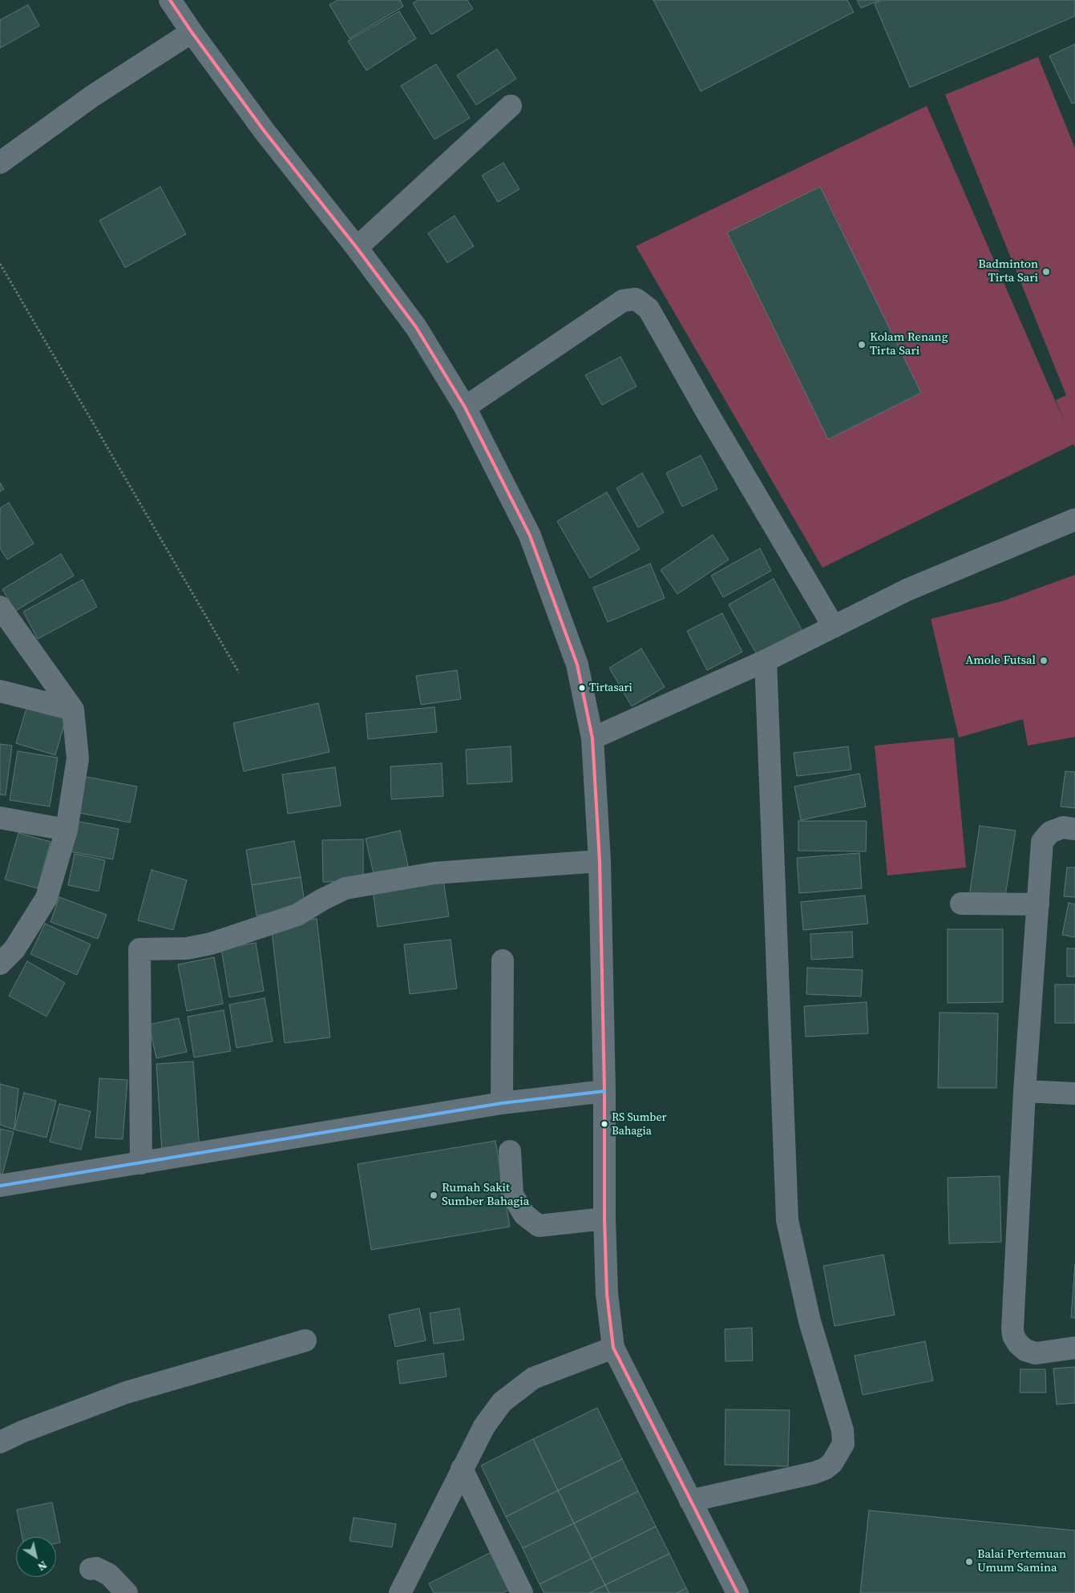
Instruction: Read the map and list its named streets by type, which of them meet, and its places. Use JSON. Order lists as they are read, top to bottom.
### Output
{
  "places": [
    "Badminton Tirta Sari",
    "Kolam Renang Tirta Sari",
    "Amole Futsal",
    "Tirtasari",
    "RS Sumber Bahagia",
    "Rumah Sakit Sumber Bahagia",
    "Balai Pertemuan Umum Samina"
  ],
  "north": "bottom right"
}
